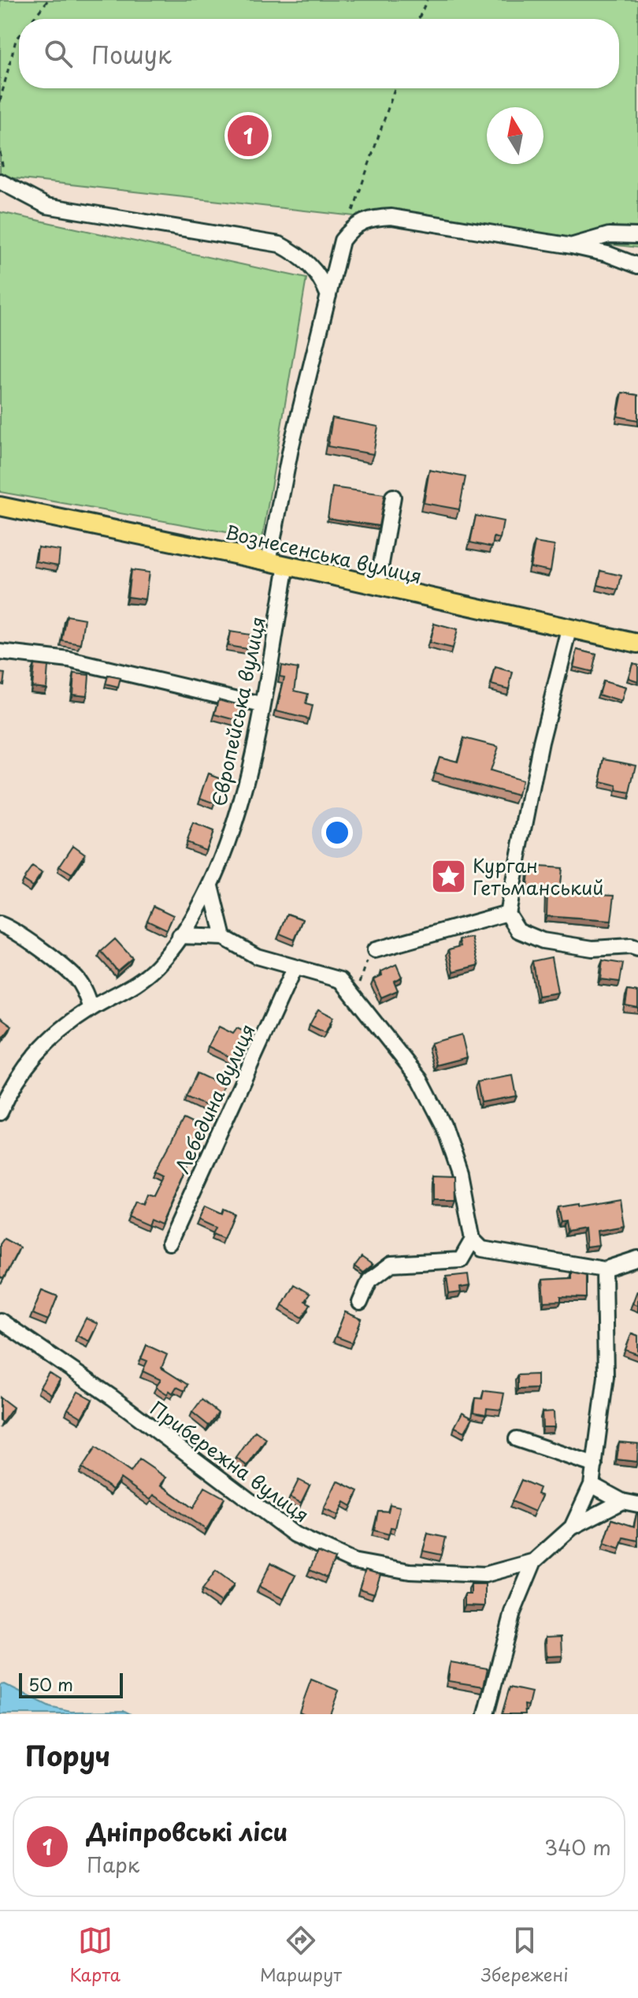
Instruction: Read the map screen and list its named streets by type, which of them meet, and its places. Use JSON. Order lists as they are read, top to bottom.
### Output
{
  "streets": {
    "main road": ["Вознесенська вулиця"],
    "street": ["Європейська вулиця", "Лебедина вулиця", "Прибережна вулиця"]
  },
  "crossings": [
    ["Вознесенська вулиця", "Європейська вулиця"]
  ],
  "places": {
    "place": ["Курган Гетьманський"]
  },
  "scale_bar": "50 m",
  "north": "top",
  "page": {
    "search": "Пошук",
    "pins": "1",
    "scale": "50 m",
    "heading": "Поруч",
    "list": [
      {
        "mark": "1",
        "name": "Дніпровські ліси",
        "note": "Парк",
        "value": "340 m"
      }
    ],
    "nav": ["Карта", "Маршрут", "Збережені"]
  }
}
